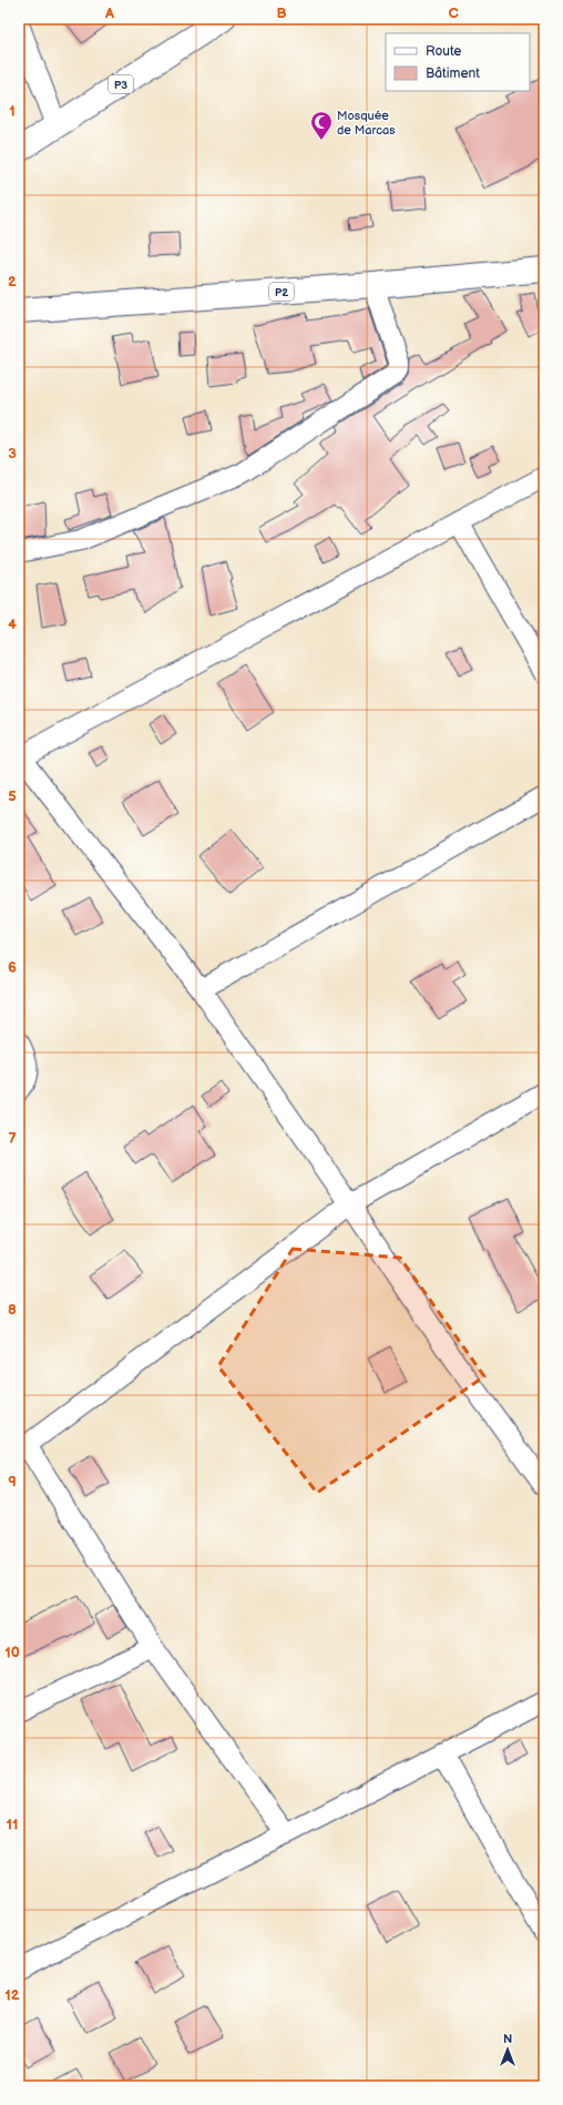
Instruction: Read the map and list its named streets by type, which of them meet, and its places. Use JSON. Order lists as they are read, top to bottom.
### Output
{
  "streets": {
    "main road": ["P3", "P2"]
  },
  "places": {
    "mosque": ["Mosquée de Marcas"]
  },
  "legend": ["Route", "Bâtiment"],
  "north": "top",
  "grid": {
    "columns": ["A", "B", "C"],
    "rows": [
      "1",
      "2",
      "3",
      "4",
      "5",
      "6",
      "7",
      "8",
      "9",
      "10",
      "11",
      "12"
    ]
  }
}
